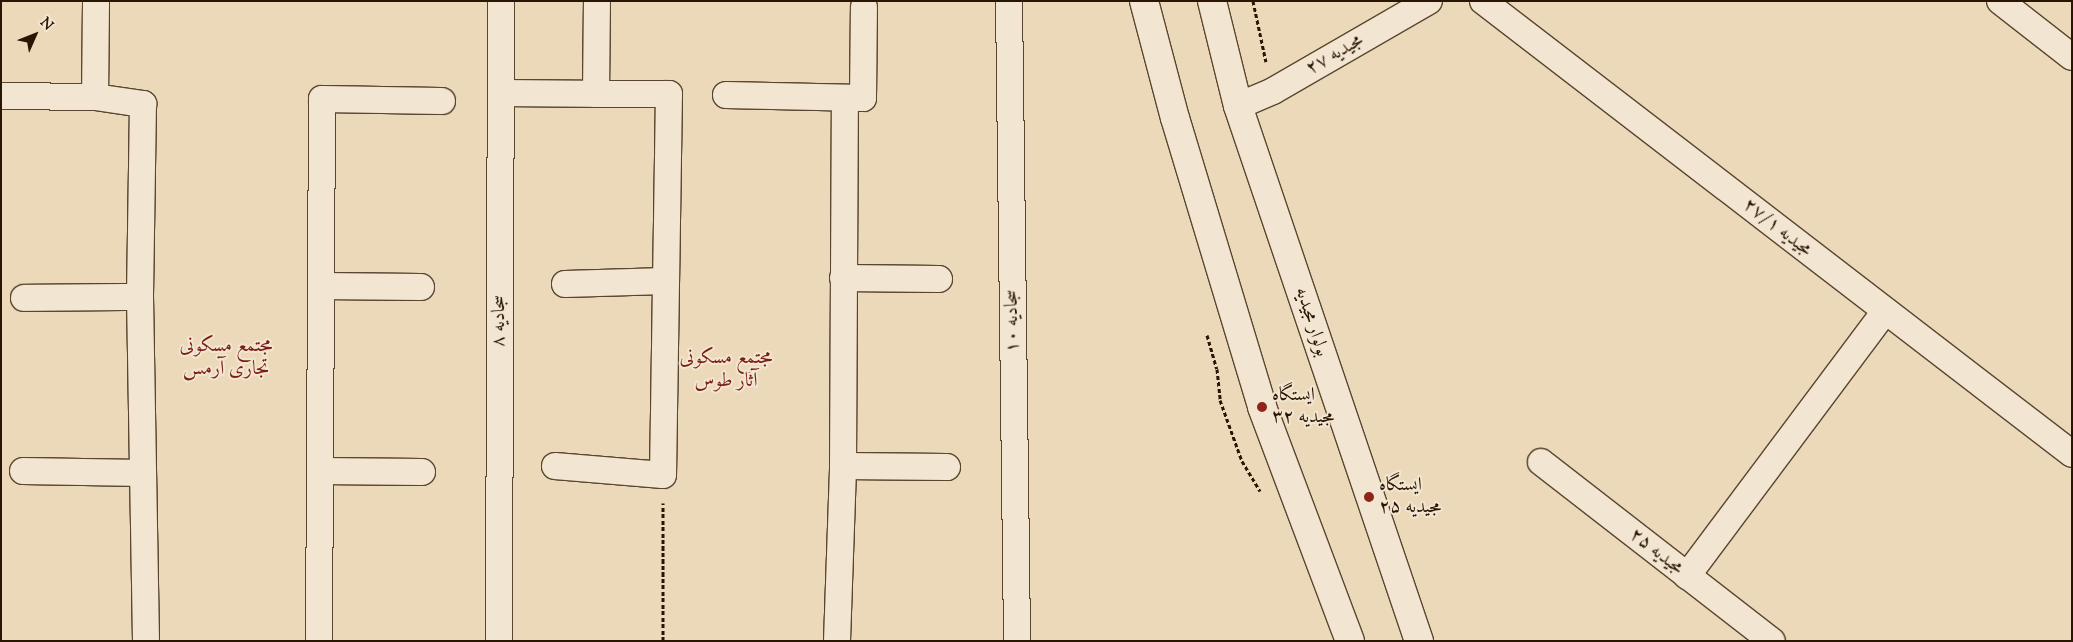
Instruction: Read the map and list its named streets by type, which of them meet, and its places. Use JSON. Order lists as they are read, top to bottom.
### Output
{
  "streets": {
    "main road": ["بولوار مجیدیه"],
    "street": [
      "مجیدیه ۲۷",
      "مجیدیه ۲۷/۱",
      "سجادیه ۸",
      "سجادیه ۱۰",
      "مجیدیه ۲۵"
    ]
  },
  "crossings": [
    ["مجیدیه ۲۷", "بولوار مجیدیه"]
  ],
  "districts": ["مجتمع مسکونی تجاری آرمس", "مجتمع مسکونی آثار طوس"],
  "places": ["ایستگاه مجیدیه ۳۲", "ایستگاه مجیدیه ۲۵"],
  "north": "top right"
}
